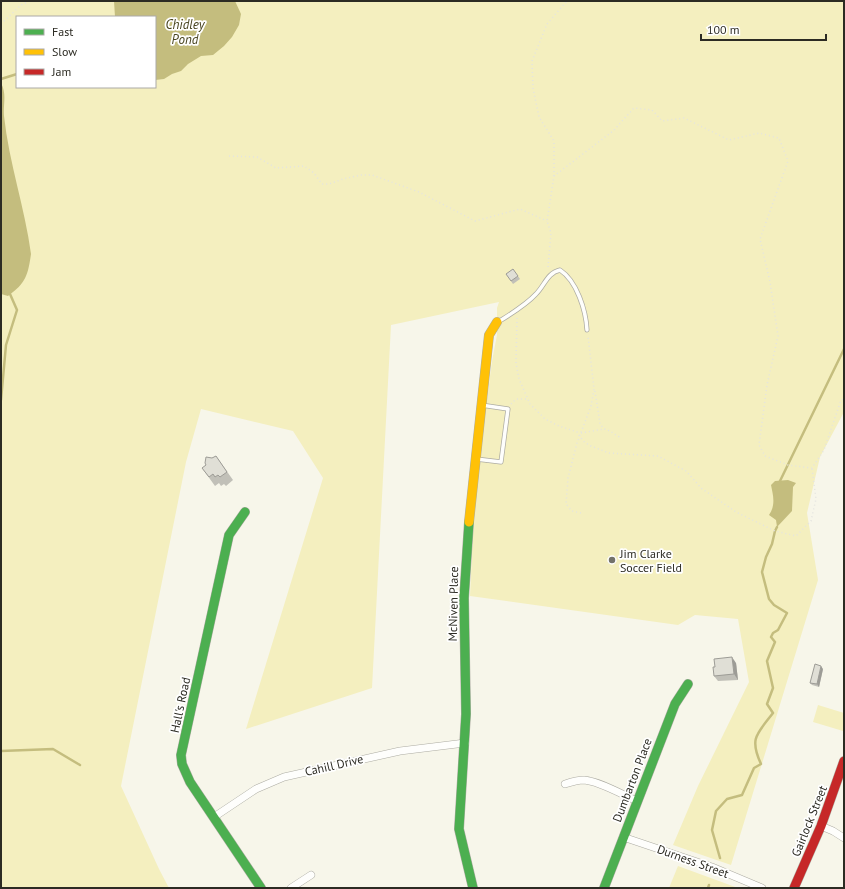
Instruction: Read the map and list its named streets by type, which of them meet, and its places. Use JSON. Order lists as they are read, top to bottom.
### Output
{
  "streets": {
    "street": [
      "McNiven Place",
      "Hall's Road",
      "Cahill Drive",
      "Dumbarton Place",
      "Gairlock Street",
      "Durness Street"
    ]
  },
  "crossings": [
    ["McNiven Place", "Cahill Drive"],
    ["Hall's Road", "Cahill Drive"],
    ["Dumbarton Place", "Durness Street"]
  ],
  "water": ["Chidley Pond"],
  "places": ["Jim Clarke Soccer Field"],
  "legend": ["Fast", "Slow", "Jam"],
  "scale_bar": "100 m"
}
